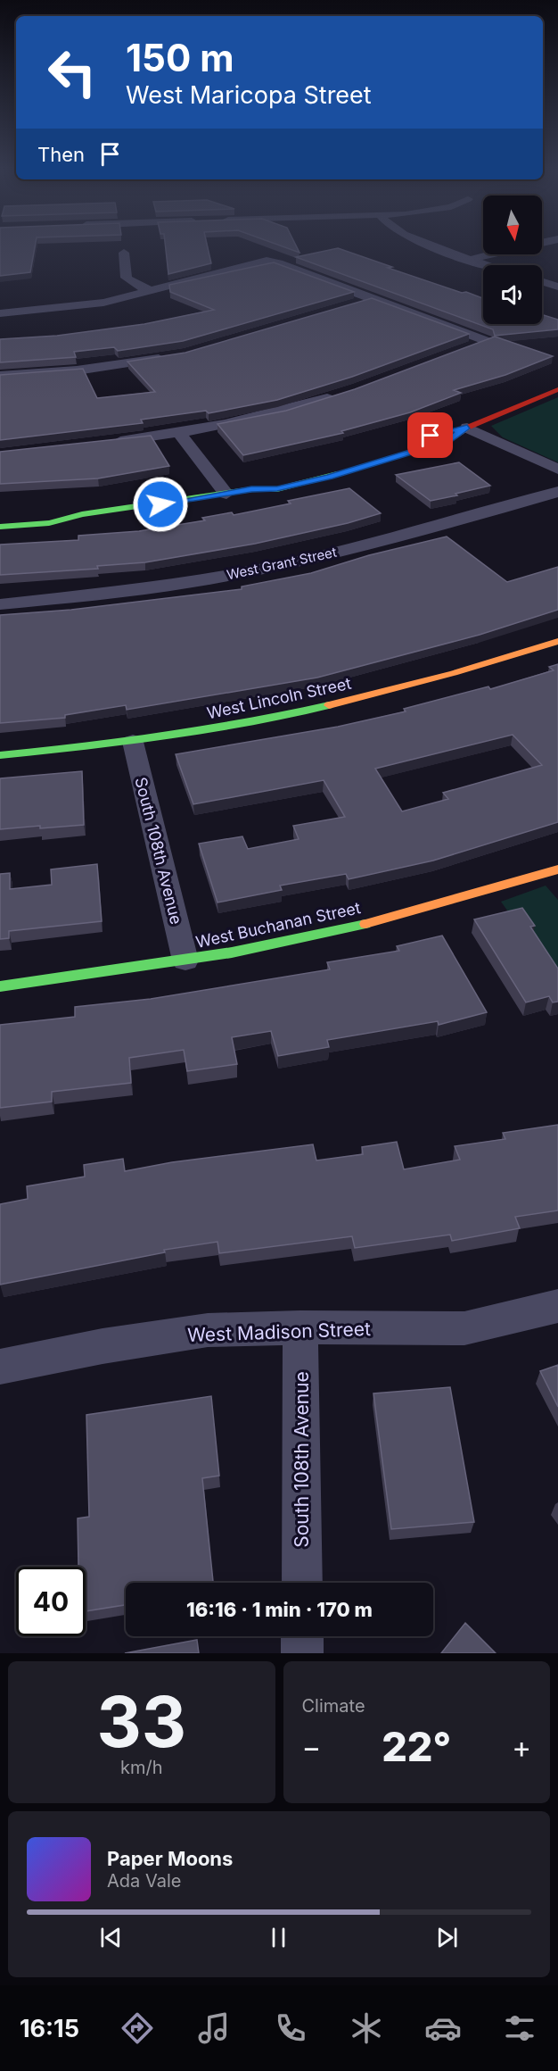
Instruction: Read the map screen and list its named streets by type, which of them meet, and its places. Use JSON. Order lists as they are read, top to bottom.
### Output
{
  "streets": {
    "street": [
      "West Grant Street",
      "West Lincoln Street",
      "South 108th Avenue",
      "West Buchanan Street",
      "West Madison Street"
    ]
  },
  "crossings": [
    ["West Lincoln Street", "South 108th Avenue"],
    ["South 108th Avenue", "West Buchanan Street"],
    ["South 108th Avenue", "West Madison Street"]
  ],
  "north": "bottom",
  "page": {
    "turn": ["150 m", "West Maricopa Street"],
    "then": "Then",
    "limit": "40",
    "trip": "16:16 · 1 min · 170 m",
    "tile": [
      ["33", "km/h"],
      "Climate"
    ],
    "heat": ["−", "22°", "+"],
    "song": ["Paper Moons", "Ada Vale"],
    "tabs": "16:15"
  }
}
